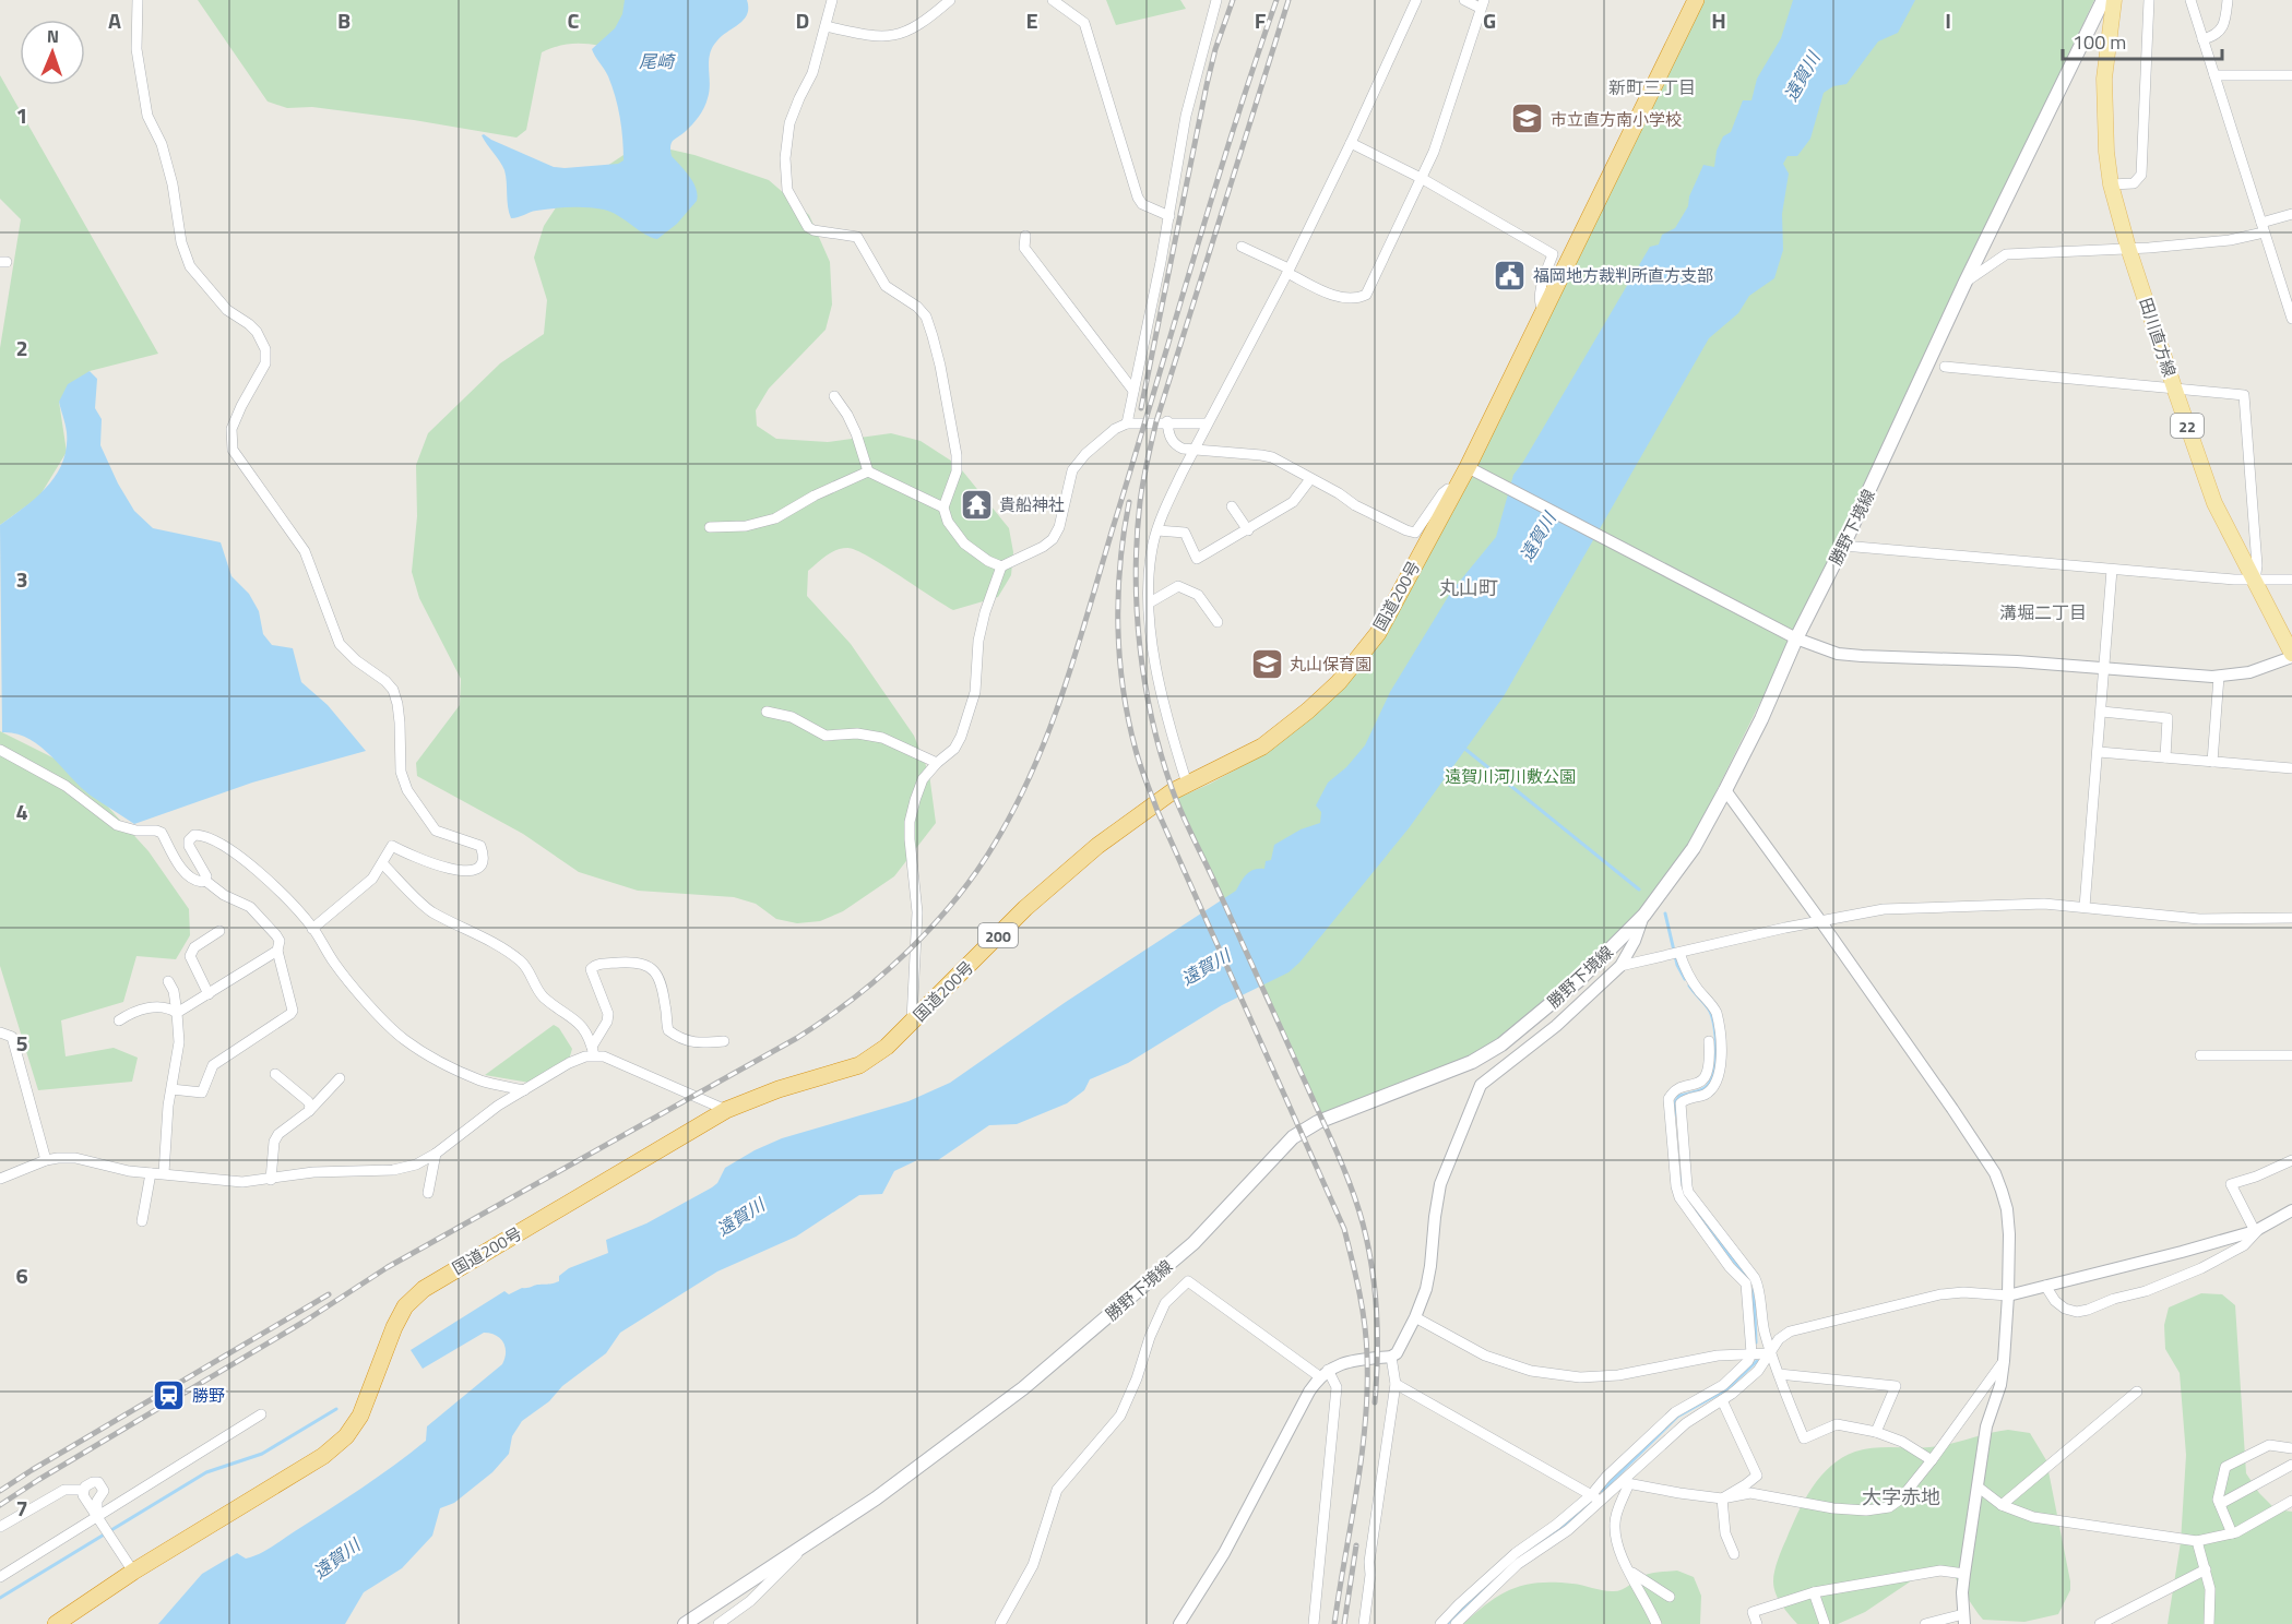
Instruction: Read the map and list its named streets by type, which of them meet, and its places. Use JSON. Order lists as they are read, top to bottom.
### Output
{
  "streets": {
    "highway": ["国道200号", "200"],
    "main road": ["田川直方線", "22", "勝野下境線"]
  },
  "districts": [
    "新町三丁目",
    "丸山町",
    "溝堀二丁目",
    "大字赤地"
  ],
  "water": ["尾崎", "遠賀川"],
  "parks": ["遠賀川河川敷公園"],
  "places": {
    "school or university": ["市立直方南小学校", "丸山保育園"],
    "public building": ["福岡地方裁判所直方支部"],
    "temple": ["貴船神社"],
    "station": ["勝野"]
  },
  "scale_bar": "100 m",
  "north": "top",
  "grid": {
    "columns": [
      "A",
      "B",
      "C",
      "D",
      "E",
      "F",
      "G",
      "H",
      "I"
    ],
    "rows": [
      "1",
      "2",
      "3",
      "4",
      "5",
      "6",
      "7"
    ]
  }
}
